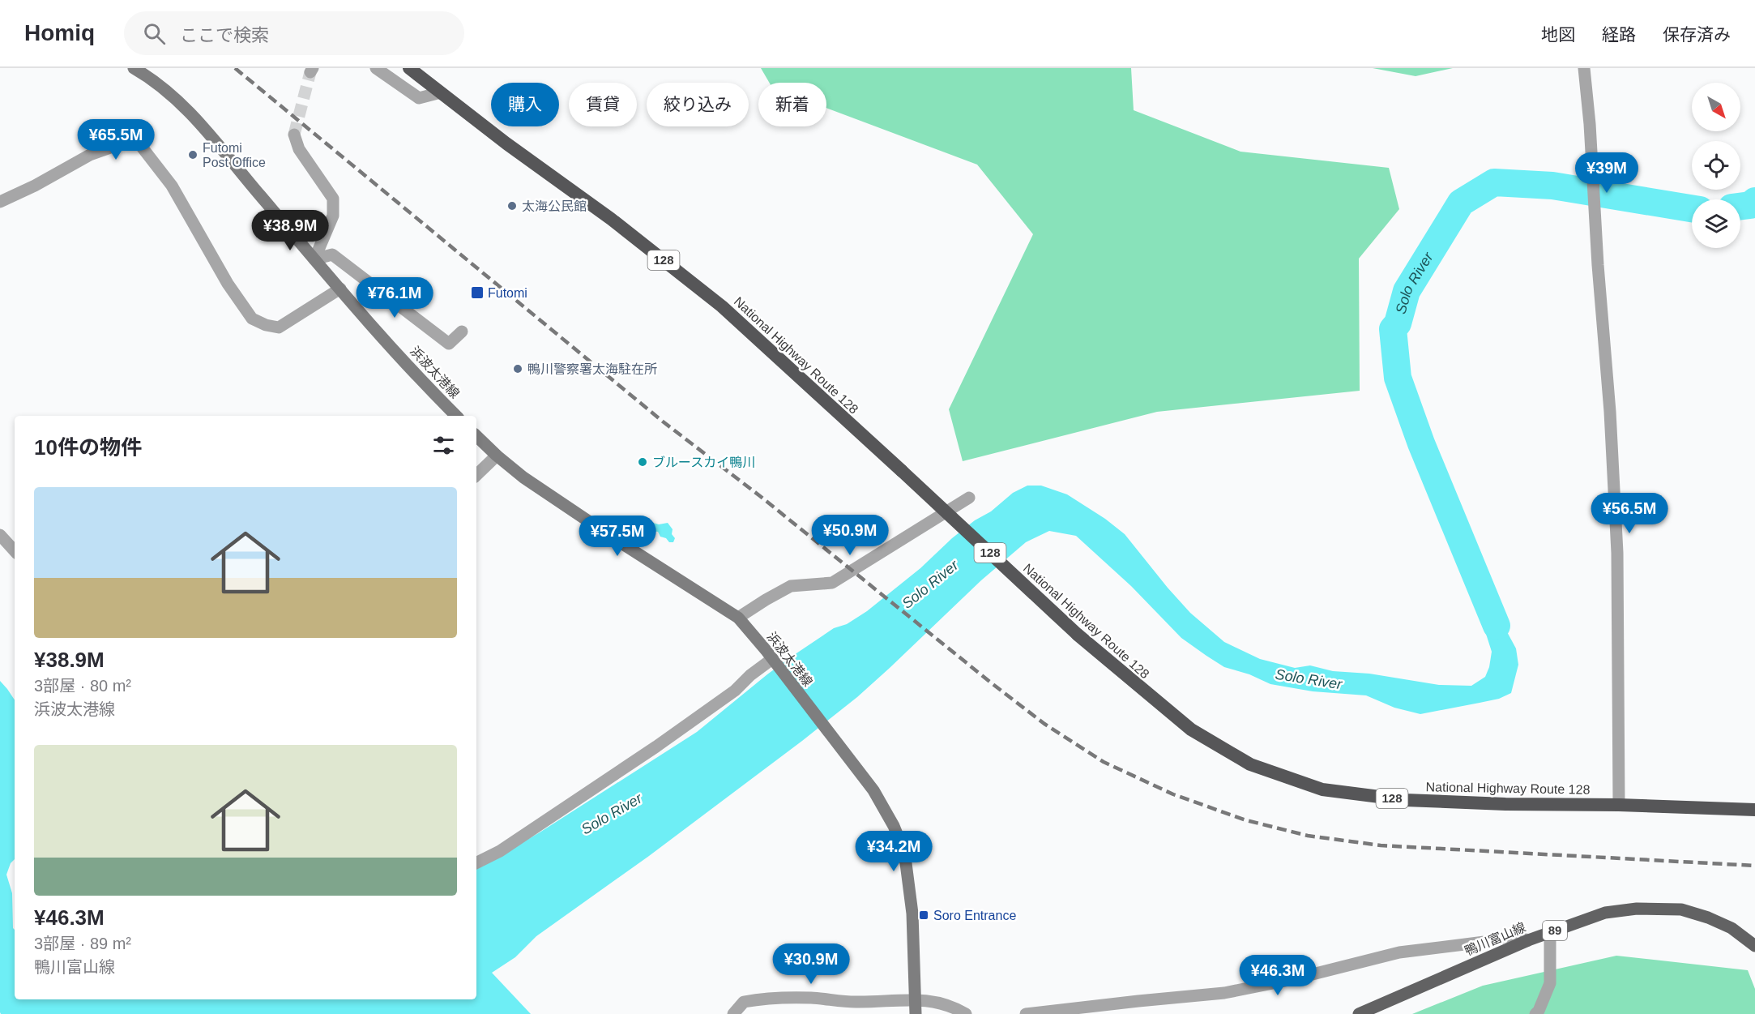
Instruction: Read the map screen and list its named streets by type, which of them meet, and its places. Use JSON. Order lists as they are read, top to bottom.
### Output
{
  "streets": {
    "highway": ["128", "National Highway Route 128"],
    "main road": ["浜波太港線", "89", "鴨川富山線"]
  },
  "water": ["Solo River"],
  "places": {
    "other": [
      "Futomi Post Office",
      "太海公民館",
      "鴨川警察署太海駐在所",
      "ブルースカイ鴨川"
    ],
    "transit": ["Futomi", "Soro Entrance"]
  },
  "north": "bottom right",
  "page": {
    "header": "Homiq",
    "search": "ここで検索",
    "nav": ["地図", "経路", "保存済み"],
    "chip": [
      "購入",
      "賃貸",
      "絞り込み",
      "新着"
    ],
    "price": [
      "¥65.5M",
      "¥39M",
      "¥38.9M",
      "¥76.1M",
      "¥56.5M",
      "¥50.9M",
      "¥57.5M",
      "¥34.2M",
      "¥30.9M",
      "¥46.3M"
    ],
    "heading": "10件の物件",
    "list": [
      {
        "name": "¥38.9M",
        "note": "3部屋 · 80 m² · 浜波太港線"
      },
      {
        "name": "¥46.3M",
        "note": "3部屋 · 89 m² · 鴨川富山線"
      }
    ]
  }
}
